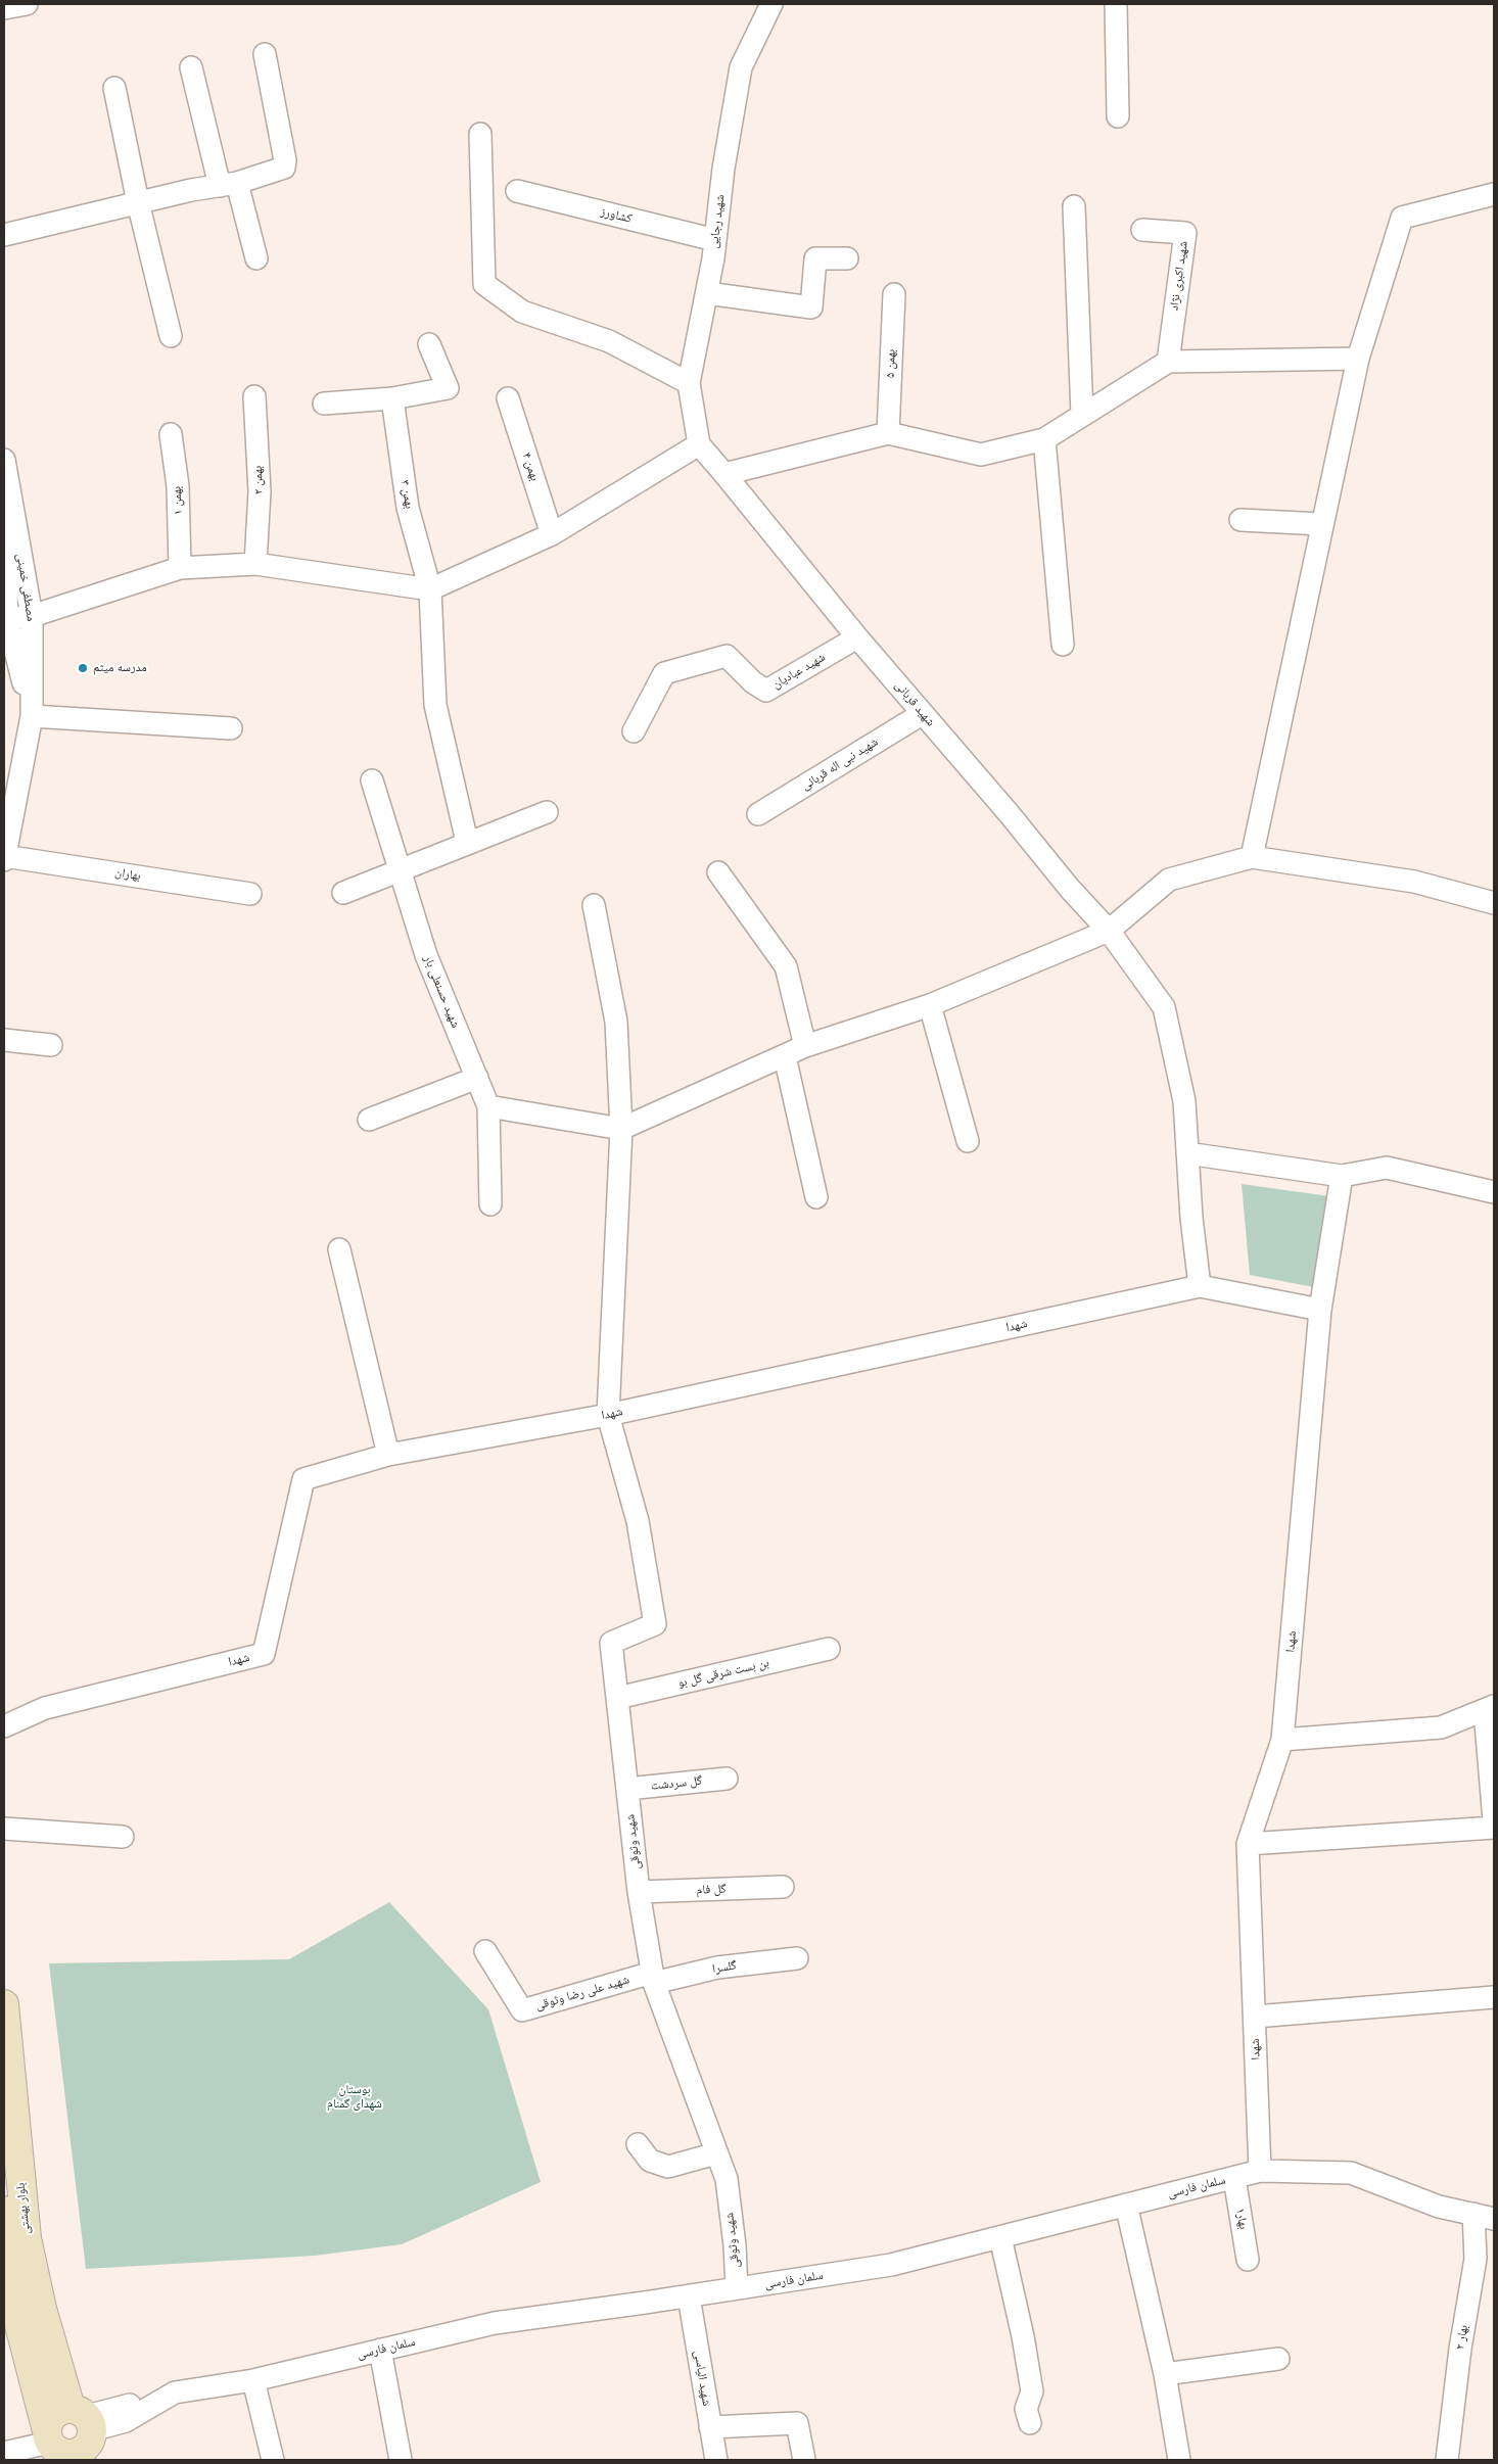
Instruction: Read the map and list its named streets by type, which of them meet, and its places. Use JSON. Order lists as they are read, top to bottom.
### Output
{
  "streets": {
    "main road": ["بلوار بهشتی"],
    "street": [
      "کشاورز",
      "شهید رجایی",
      "شهید اکبری نژاد",
      "بهمن ۵",
      "بهمن ۴",
      "بهمن ۲",
      "بهمن ۳",
      "بهمن ۱",
      "مصطفی خمینی",
      "شهید عبادیان",
      "شهید قربانی",
      "شهید نبی اله قربانی",
      "بهاران",
      "شهید حسنعلی بار",
      "شهدا",
      "بن بست شرقی گل بو",
      "گل سردشت",
      "شهید وثوقی",
      "گل فام",
      "گلسرا",
      "شهید علی رضا وثوقی",
      "سلمان فارسی",
      "بهار۱",
      "بهار ۲",
      "شهید الیاسی"
    ]
  },
  "crossings": [
    ["کشاورز", "شهید رجایی"],
    ["شهید رجایی", "شهید قربانی"],
    ["مصطفی خمینی", "بهاران"],
    ["شهید عبادیان", "شهید قربانی"],
    ["شهید قربانی", "شهید نبی اله قربانی"],
    ["شهید قربانی", "شهدا"],
    ["شهدا", "شهید وثوقی"],
    ["شهدا", "سلمان فارسی"],
    ["بن بست شرقی گل بو", "شهید وثوقی"],
    ["گل سردشت", "شهید وثوقی"],
    ["شهید وثوقی", "گل فام"],
    ["شهید وثوقی", "گلسرا"],
    ["شهید وثوقی", "شهید علی رضا وثوقی"],
    ["شهید وثوقی", "سلمان فارسی"],
    ["گلسرا", "شهید علی رضا وثوقی"],
    ["سلمان فارسی", "بلوار بهشتی"],
    ["سلمان فارسی", "بهار۱"],
    ["سلمان فارسی", "بهار ۲"],
    ["سلمان فارسی", "شهید الیاسی"]
  ],
  "parks": ["بوستان شهدای گمنام"],
  "places": ["مدرسه میثم"]
}
